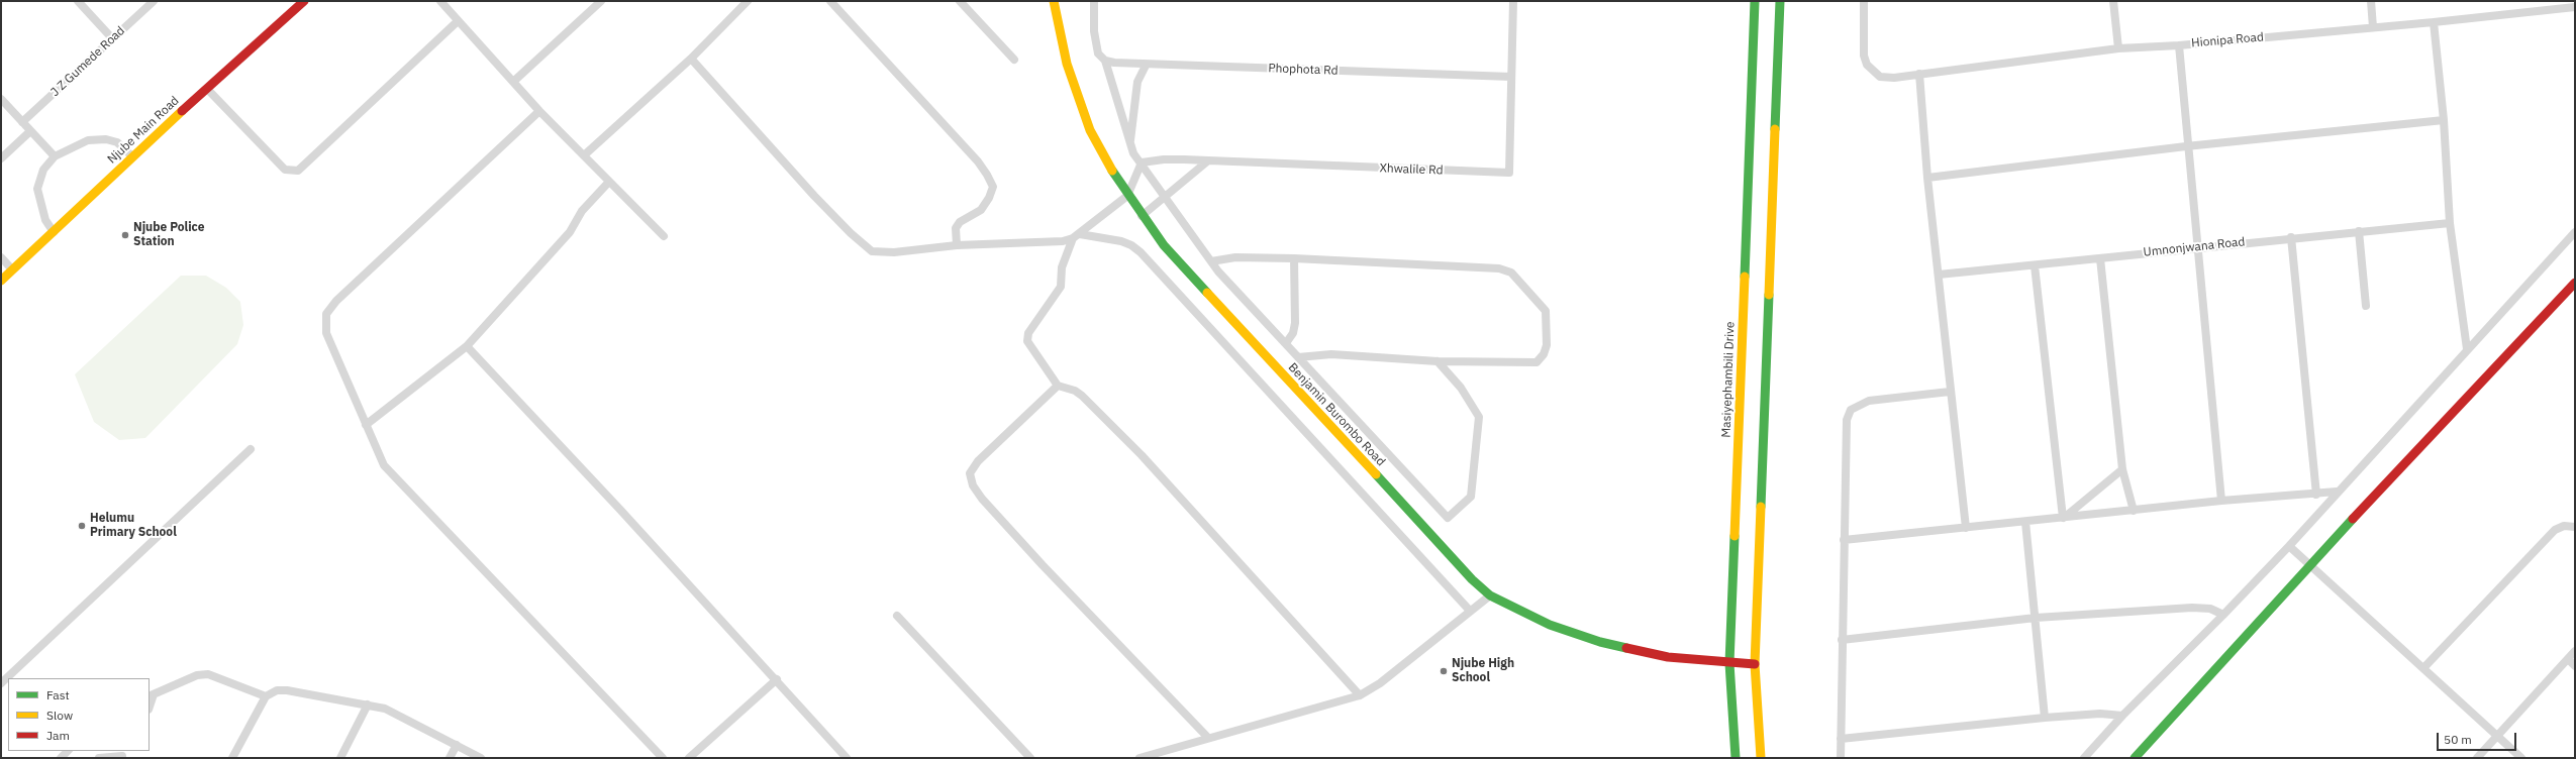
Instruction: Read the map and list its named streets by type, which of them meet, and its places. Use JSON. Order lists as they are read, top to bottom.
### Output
{
  "streets": {
    "street": [
      "Hionipa Road",
      "J Z Gumede Road",
      "Phophota Rd",
      "Njube Main Road",
      "Xhwalile Rd",
      "Umnonjwana Road",
      "Masiyephambili Drive",
      "Benjamin Burombo Road"
    ]
  },
  "crossings": [
    ["Phophota Rd", "Xhwalile Rd"],
    ["Masiyephambili Drive", "Benjamin Burombo Road"]
  ],
  "places": ["Njube Police Station", "Helumu Primary School", "Njube High School"],
  "legend": ["Fast", "Slow", "Jam"],
  "scale_bar": "50 m"
}
